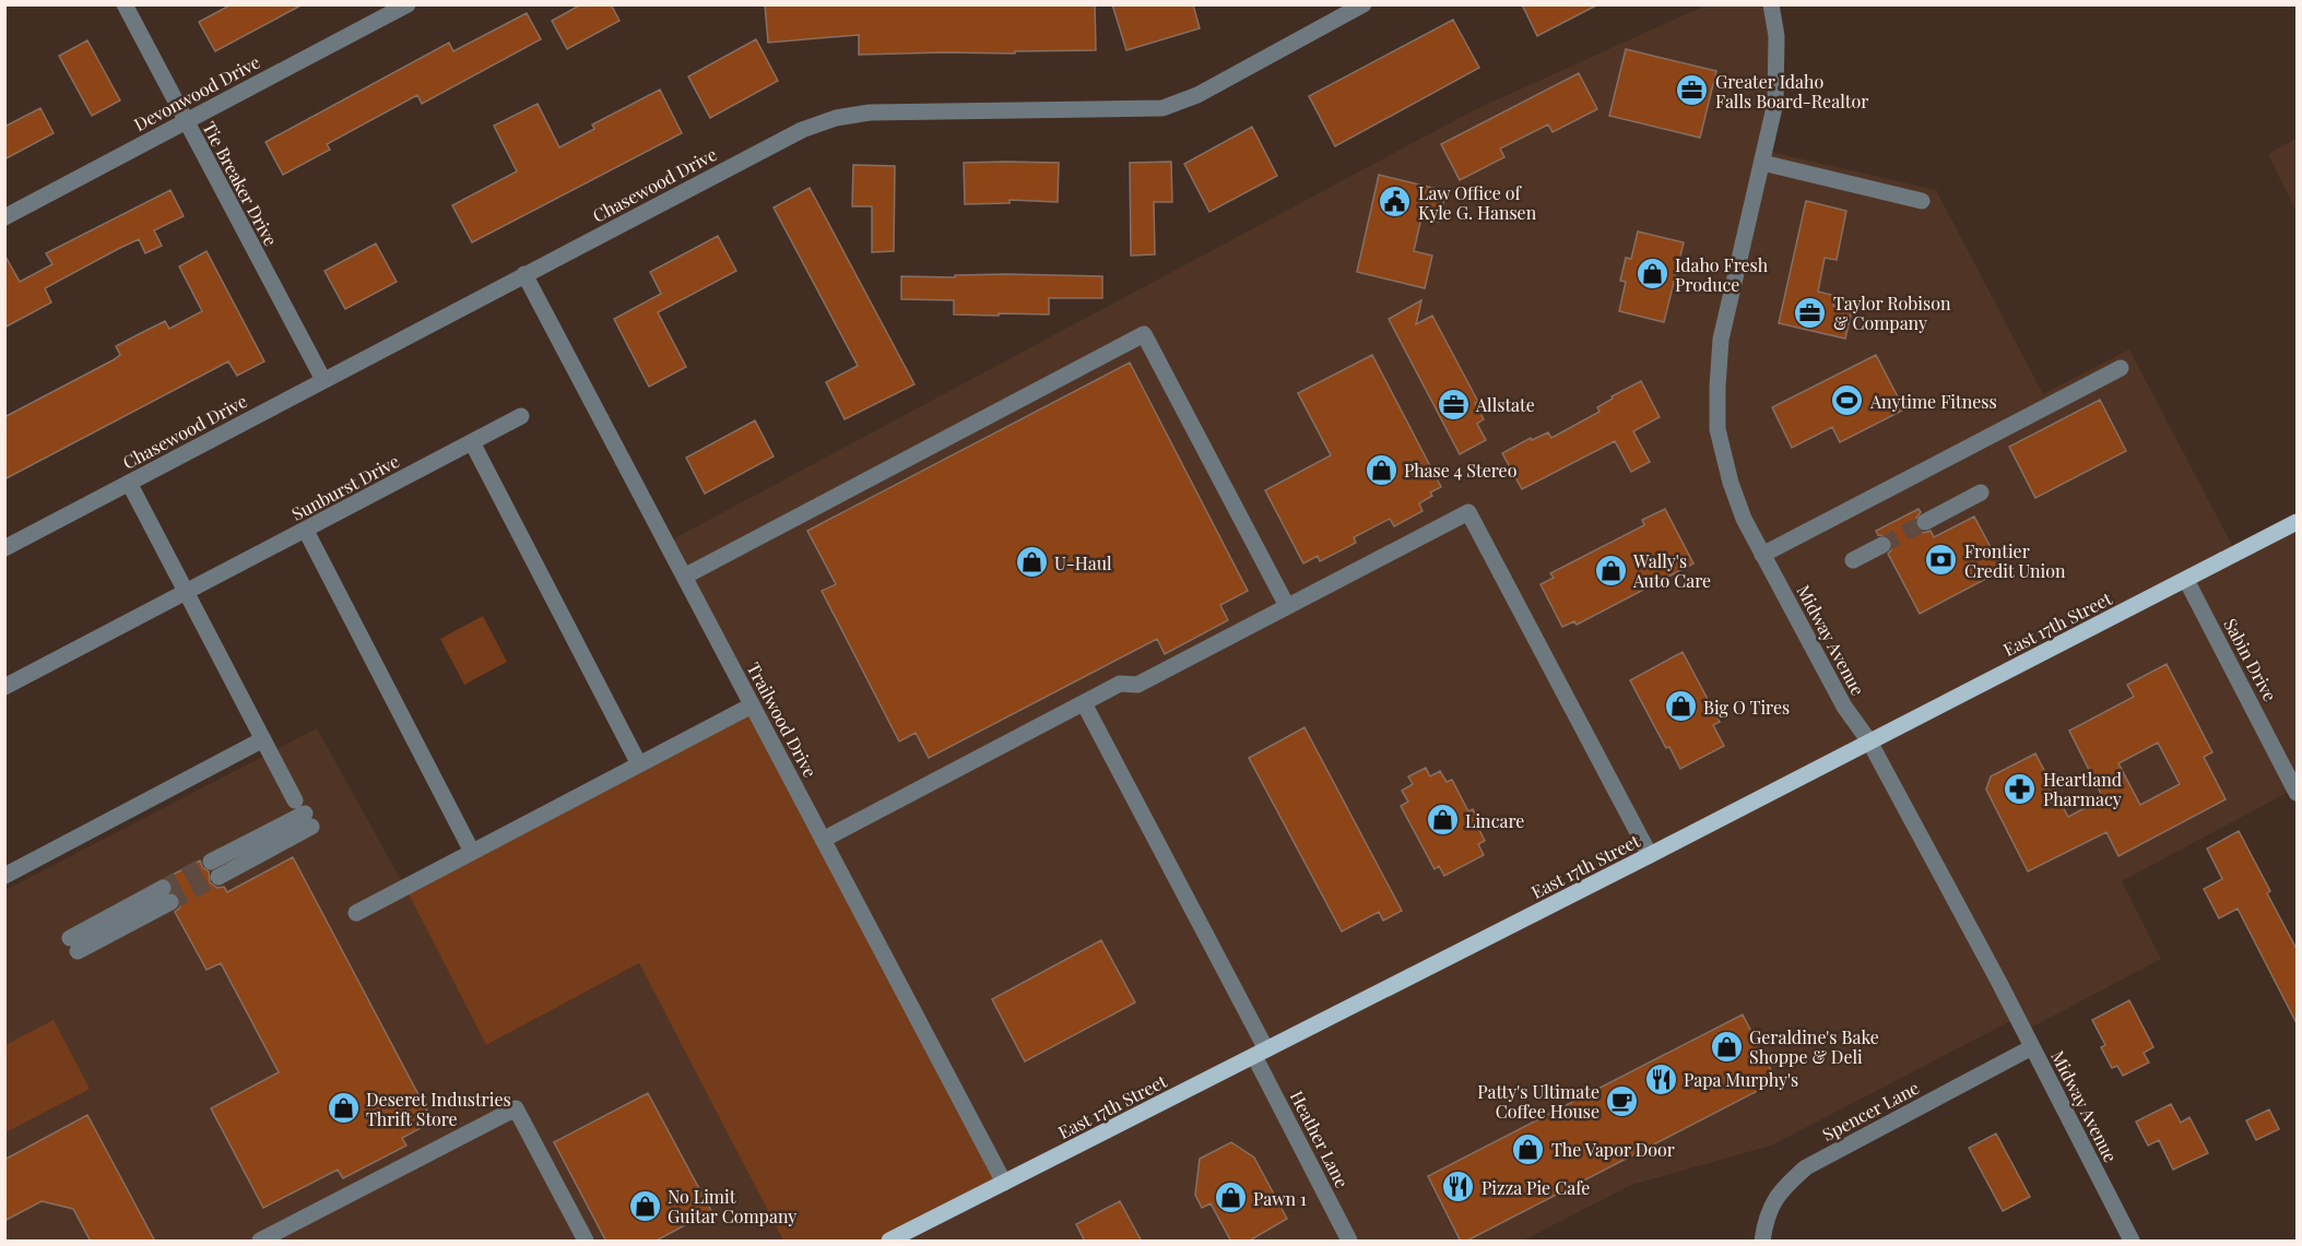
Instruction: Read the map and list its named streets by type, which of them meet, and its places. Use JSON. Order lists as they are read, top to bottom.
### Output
{
  "streets": {
    "main road": ["East 17th Street"],
    "street": [
      "Devonwood Drive",
      "Tie Breaker Drive",
      "Chasewood Drive",
      "Sunburst Drive",
      "Midway Avenue",
      "Sabin Drive",
      "Trailwood Drive",
      "Spencer Lane",
      "Heather Lane"
    ]
  },
  "crossings": [
    ["Devonwood Drive", "Tie Breaker Drive"],
    ["Tie Breaker Drive", "Chasewood Drive"],
    ["Chasewood Drive", "Trailwood Drive"],
    ["East 17th Street", "Midway Avenue"],
    ["East 17th Street", "Sabin Drive"],
    ["East 17th Street", "Trailwood Drive"],
    ["East 17th Street", "Heather Lane"],
    ["Midway Avenue", "Spencer Lane"]
  ],
  "places": {
    "office": ["Greater Idaho Falls Board-Realtor", "Taylor Robison & Company", "Allstate"],
    "public building": ["Law Office of Kyle G. Hansen"],
    "shop": [
      "Idaho Fresh Produce",
      "Phase 4 Stereo",
      "U-Haul",
      "Wally's Auto Care",
      "Big O Tires",
      "Lincare",
      "Geraldine's Bake Shoppe & Deli",
      "Deseret Industries Thrift Store",
      "The Vapor Door",
      "Pawn 1",
      "No Limit Guitar Company"
    ],
    "sports": ["Anytime Fitness"],
    "bank": ["Frontier Credit Union"],
    "pharmacy": ["Heartland Pharmacy"],
    "restaurant": ["Papa Murphy's", "Pizza Pie Cafe"],
    "cafe": ["Patty's Ultimate Coffee House"]
  }
}
